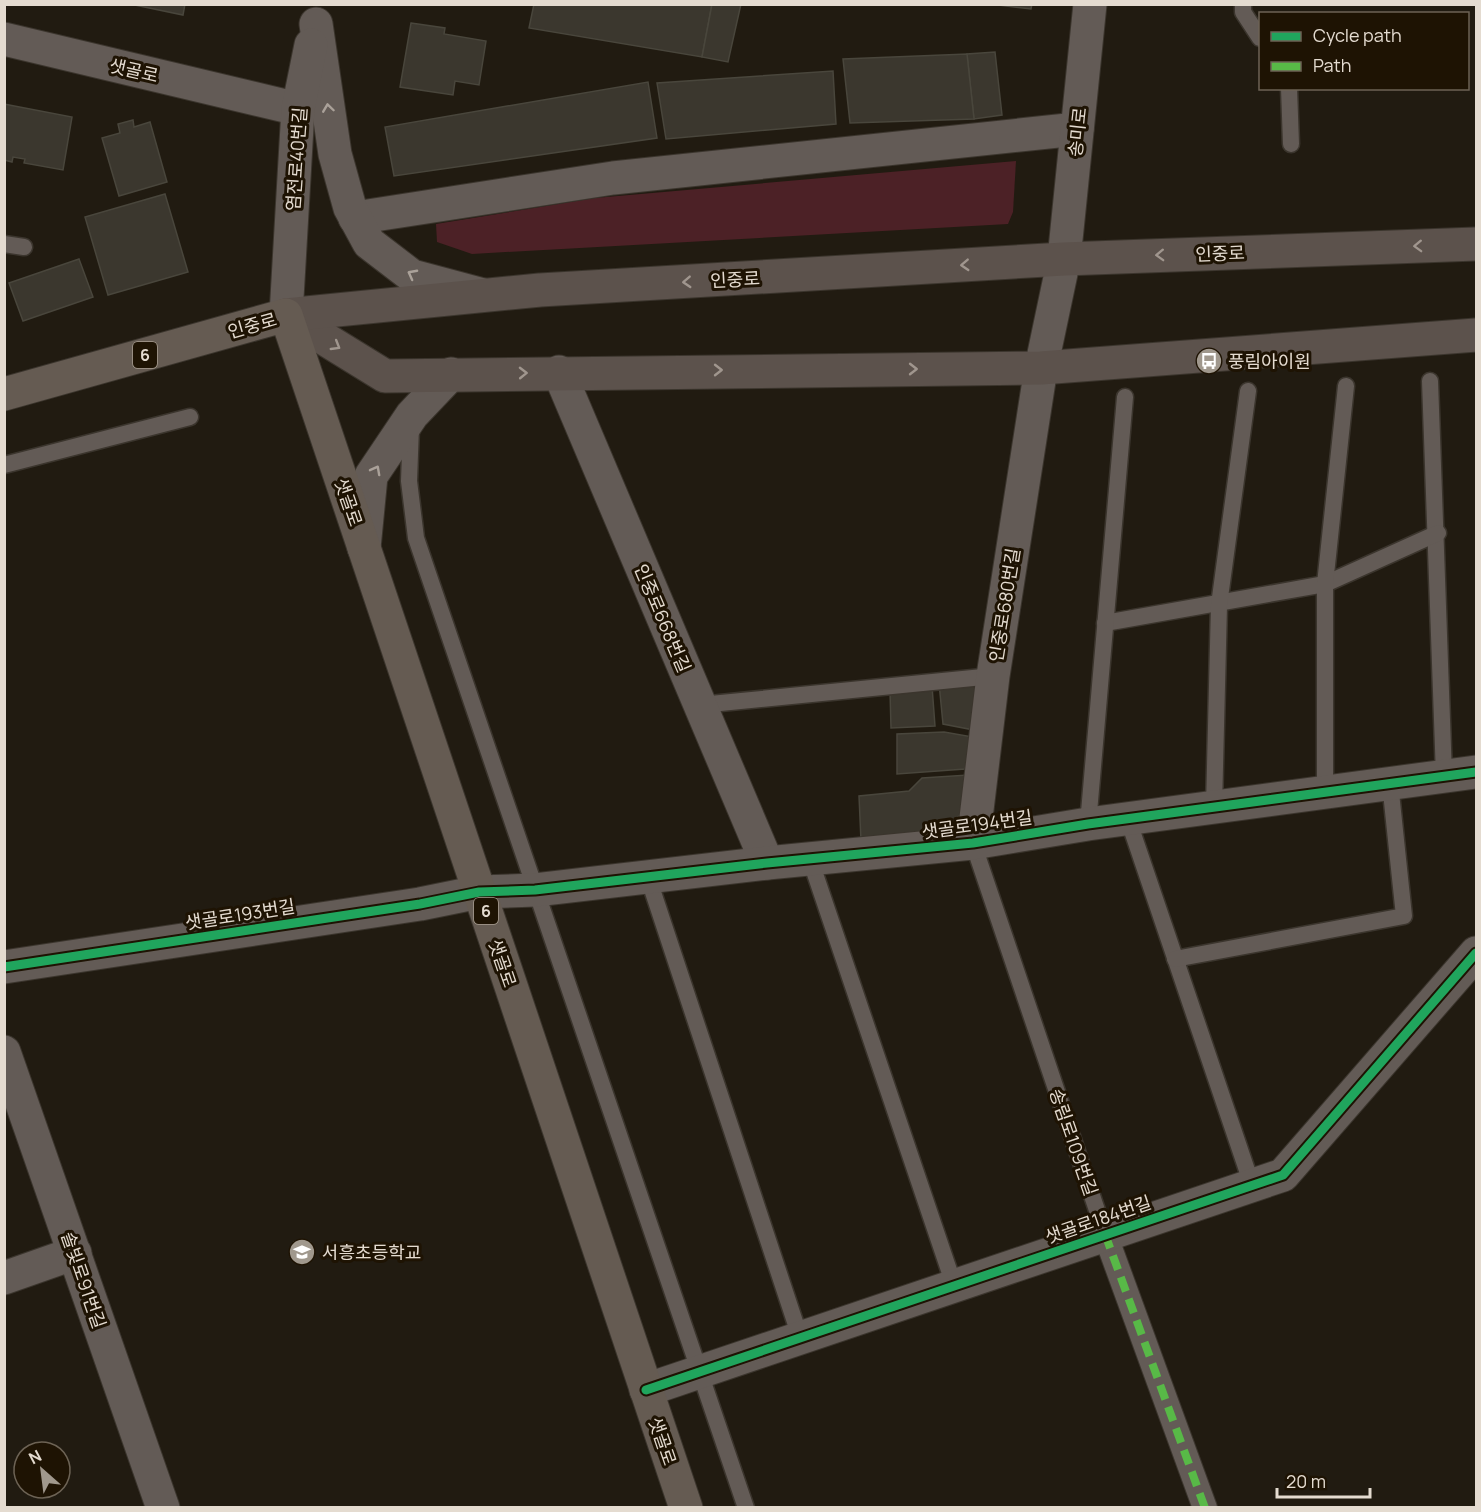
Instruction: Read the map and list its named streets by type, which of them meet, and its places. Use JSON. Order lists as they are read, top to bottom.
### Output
{
  "streets": {
    "main road": ["샛골로", "인중로", "6"],
    "street": [
      "송미로",
      "염전로40번길",
      "인중로680번길",
      "인중로668번길",
      "샛골로194번길",
      "샛골로193번길",
      "송림로109번길",
      "샛골로184번길",
      "솔빛로91번길"
    ]
  },
  "crossings": [
    ["샛골로", "염전로40번길"],
    ["샛골로", "인중로"],
    ["샛골로", "샛골로194번길"],
    ["샛골로", "샛골로193번길"],
    ["샛골로", "샛골로184번길"],
    ["송미로", "인중로"],
    ["송미로", "인중로680번길"],
    ["염전로40번길", "인중로"],
    ["인중로680번길", "샛골로194번길"],
    ["인중로680번길", "송림로109번길"],
    ["인중로668번길", "샛골로194번길"],
    ["샛골로194번길", "샛골로193번길"],
    ["샛골로194번길", "송림로109번길"],
    ["송림로109번길", "샛골로184번길"]
  ],
  "places": {
    "bus stop": ["풍림아이원"],
    "school or university": ["서흥초등학교"]
  },
  "legend": ["Cycle path", "Path"],
  "scale_bar": "20 m",
  "north": "top left"
}
